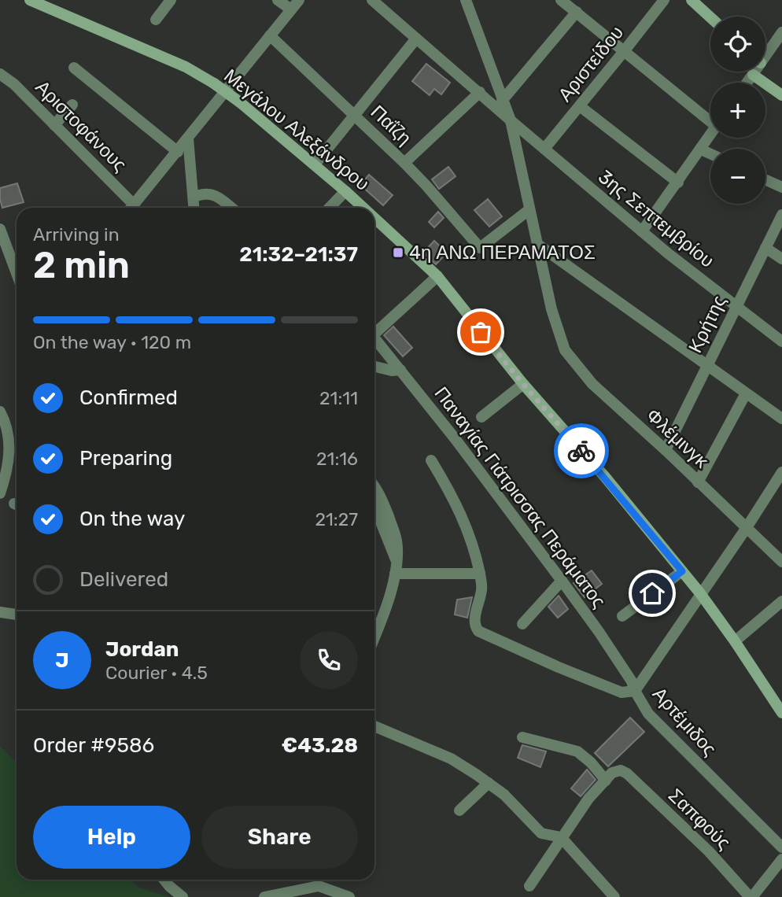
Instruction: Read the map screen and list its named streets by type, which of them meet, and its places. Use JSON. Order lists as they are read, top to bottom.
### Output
{
  "streets": {
    "street": [
      "Αριστείδου",
      "Παΐζη",
      "Αριστοφάνους",
      "Μεγάλου Αλεξάνδρου",
      "3ης Σεπτεμβρίου",
      "Κρήτης",
      "Φλέμινγκ",
      "Παναγίας Γιάτρισσας Περάματος",
      "Αρτέμιδος",
      "Σαπφούς"
    ]
  },
  "crossings": [
    ["Αριστείδου", "3ης Σεπτεμβρίου"],
    ["Παΐζη", "Φλέμινγκ"],
    ["3ης Σεπτεμβρίου", "Κρήτης"],
    ["3ης Σεπτεμβρίου", "Φλέμινγκ"],
    ["Κρήτης", "Φλέμινγκ"],
    ["Παναγίας Γιάτρισσας Περάματος", "Αρτέμιδος"]
  ],
  "places": {
    "transit": ["4η ΑΝΩ ΠΕΡΑΜΑΤΟΣ"]
  },
  "page": {
    "map_buttons": ["+", "−"],
    "heading": ["2 min", "Arriving in", "21:32–21:37"],
    "panel": [
      "Jordan",
      "Courier · 4.5",
      "Order #9586",
      "€43.28"
    ],
    "bar": "On the way · 120 m",
    "list": [
      ["Confirmed", "21:11"],
      ["Preparing", "21:16"],
      ["On the way", "21:27"],
      "Delivered"
    ],
    "round": "J",
    "buttons": ["Help", "Share"]
  }
}
